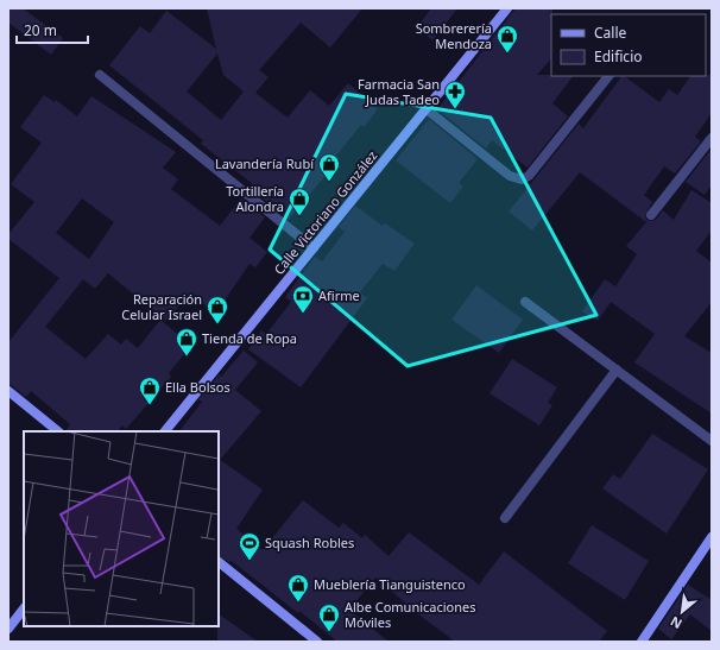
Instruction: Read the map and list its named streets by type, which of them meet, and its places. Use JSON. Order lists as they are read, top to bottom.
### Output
{
  "streets": {
    "main road": ["Calle Victoriano González"]
  },
  "places": {
    "shop": [
      "Sombrerería Mendoza",
      "Lavandería Rubí",
      "Tortillería Alondra",
      "Reparación Celular Israel",
      "Tienda de Ropa",
      "Ella Bolsos",
      "Mueblería Tianguistenco",
      "Albe Comunicaciones Móviles"
    ],
    "pharmacy": ["Farmacia San Judas Tadeo"],
    "bank": ["Afirme"],
    "sports": ["Squash Robles"]
  },
  "legend": ["Calle", "Edificio"],
  "scale_bar": "20 m",
  "north": "bottom left"
}
